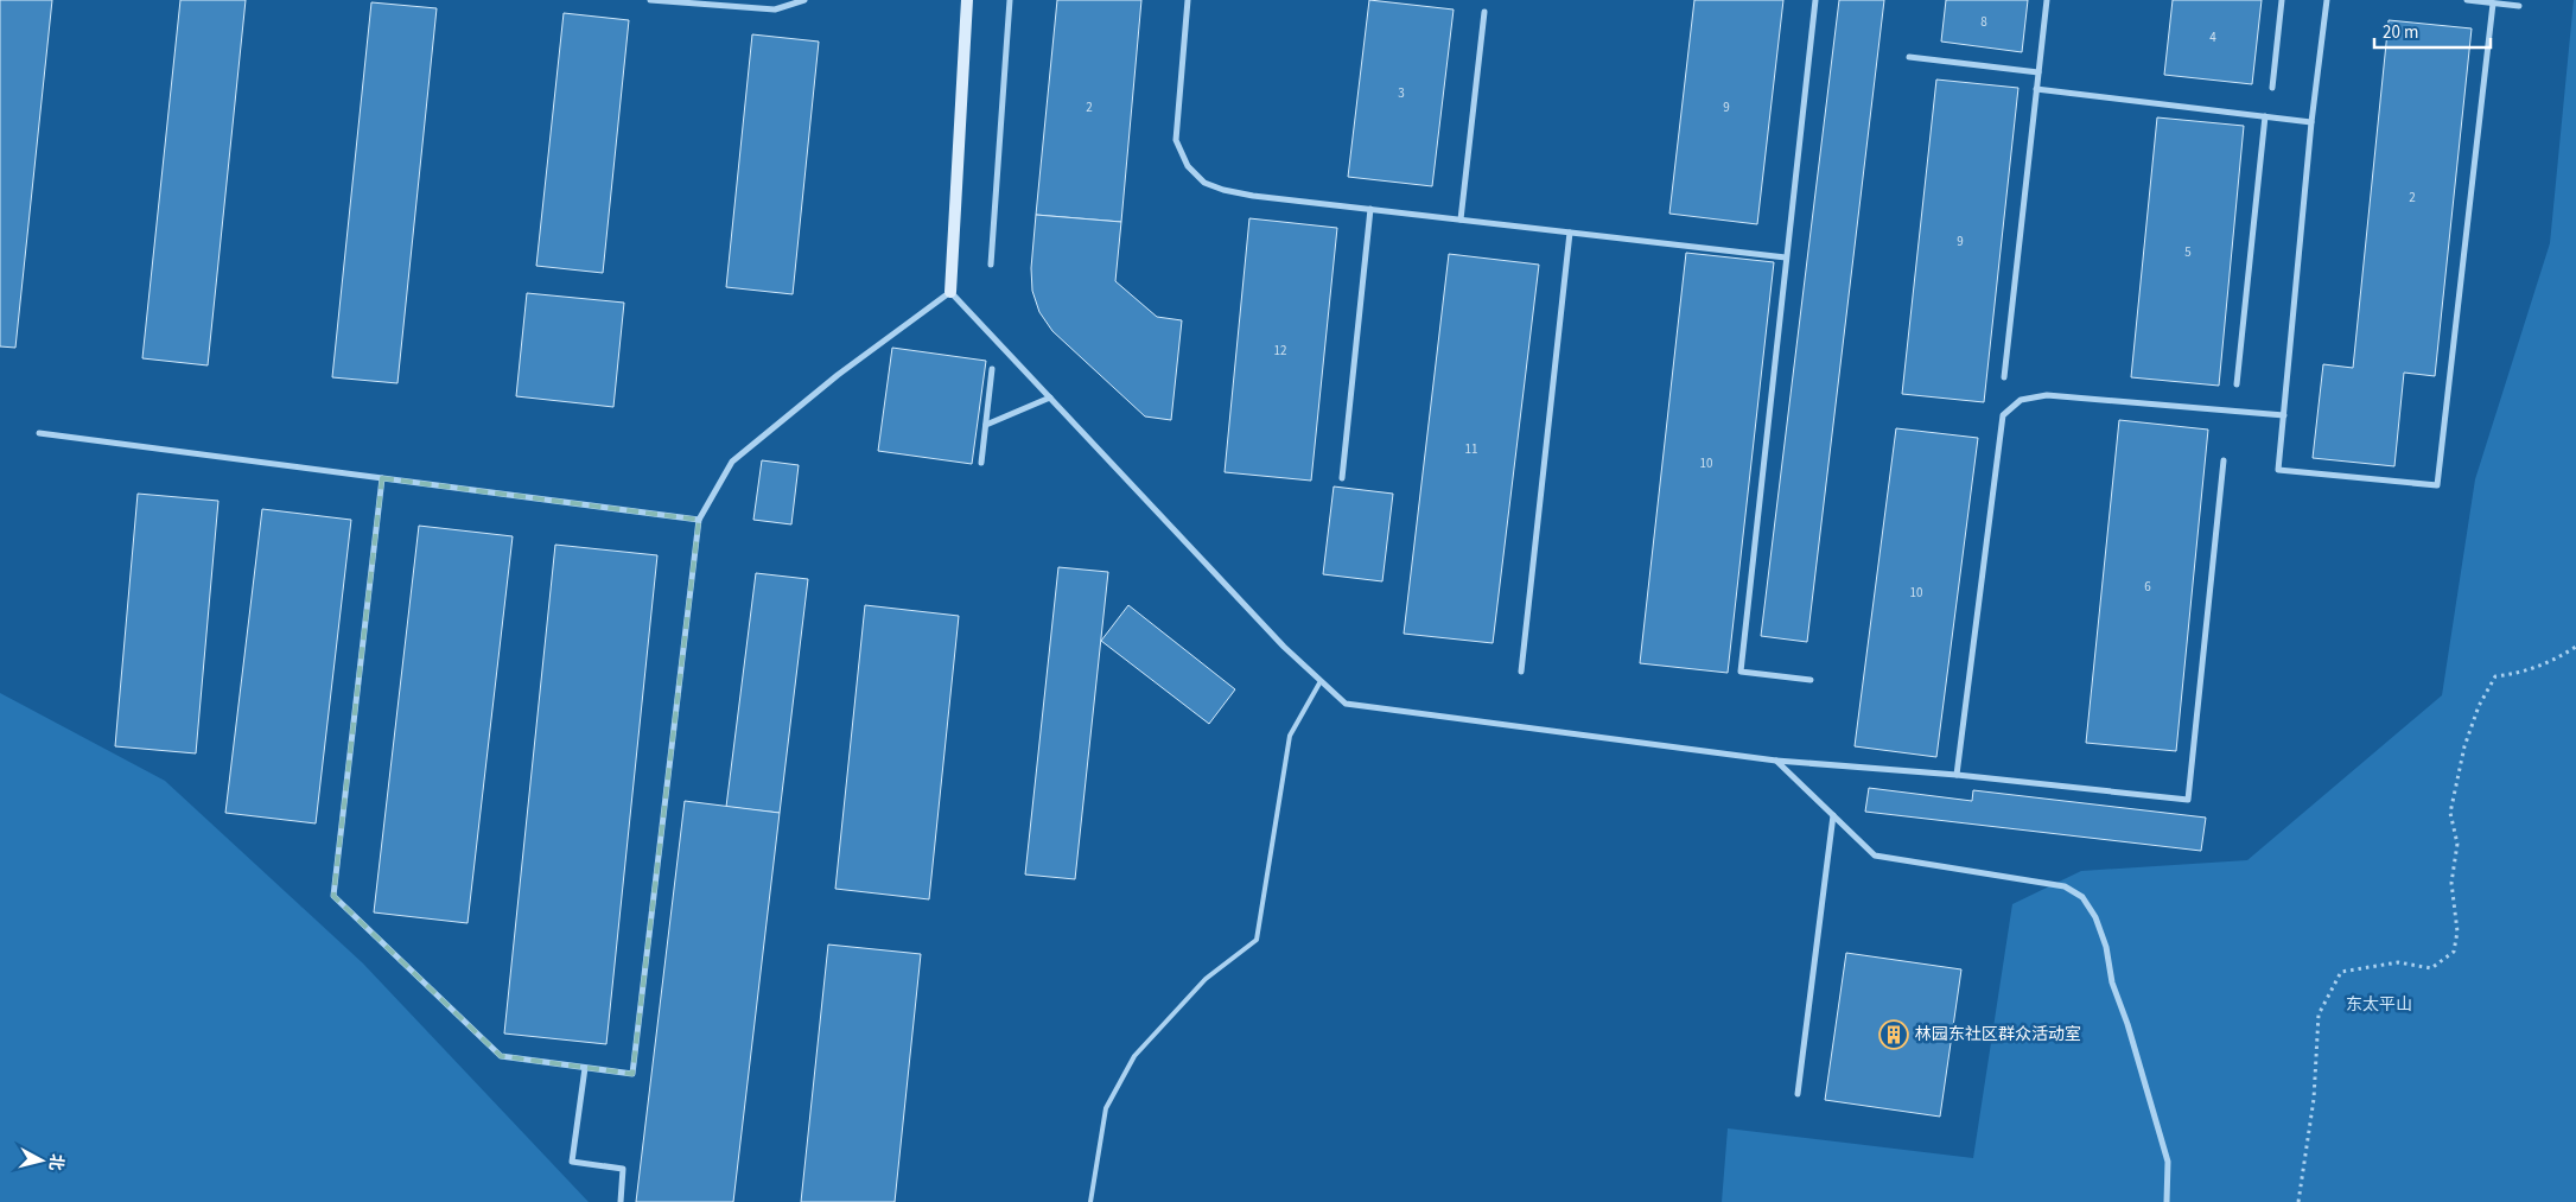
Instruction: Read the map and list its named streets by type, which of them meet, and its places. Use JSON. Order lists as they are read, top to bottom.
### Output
{
  "parks": ["东太平山"],
  "places": {
    "building": ["林园东社区群众活动室"]
  },
  "house_numbers": [
    "8",
    "4",
    "3",
    "2",
    "9",
    "2",
    "9",
    "5",
    "12",
    "11",
    "10",
    "6",
    "10"
  ],
  "scale_bar": "20 m",
  "north": "right"
}
